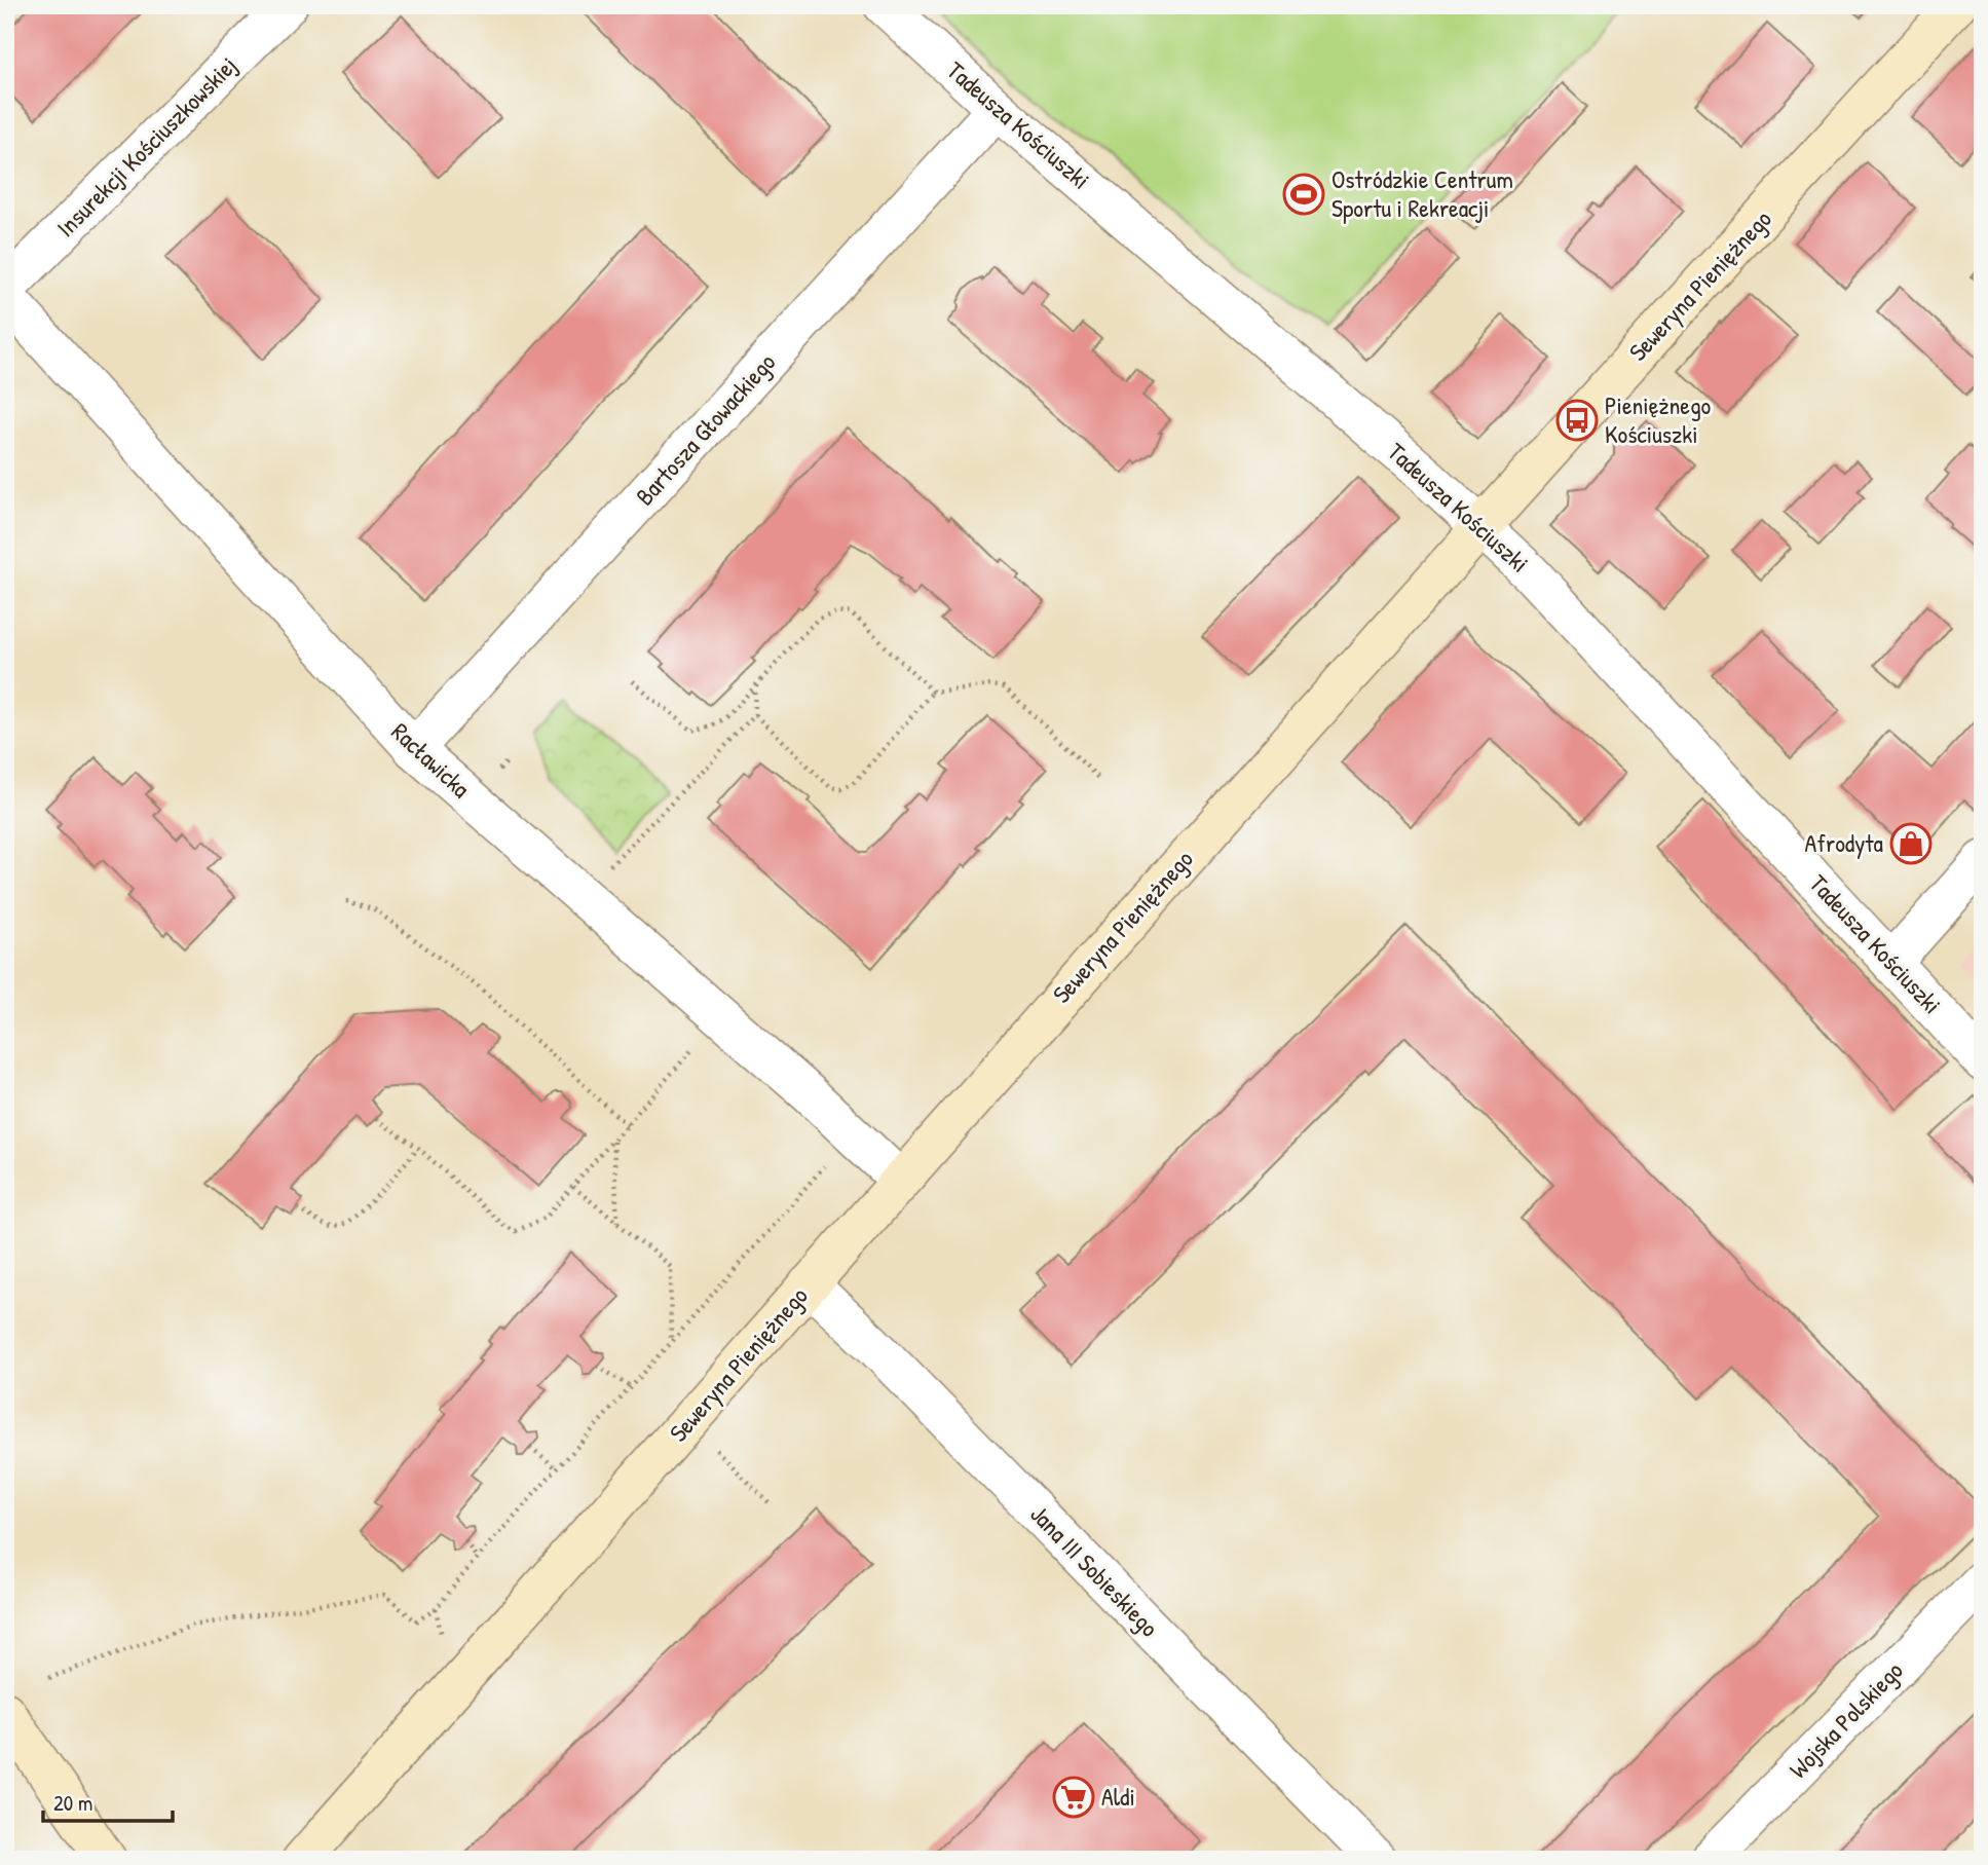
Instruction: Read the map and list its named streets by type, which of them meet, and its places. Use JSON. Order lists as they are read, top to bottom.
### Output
{
  "streets": {
    "street": [
      "Tadeusza Kościuszki",
      "Insurekcji Kościuszkowskiej",
      "Seweryna Pieniężnego",
      "Bartosza Głowackiego",
      "Racławicka",
      "Jana III Sobieskiego",
      "Wojska Polskiego"
    ]
  },
  "crossings": [
    ["Tadeusza Kościuszki", "Seweryna Pieniężnego"],
    ["Tadeusza Kościuszki", "Bartosza Głowackiego"],
    ["Seweryna Pieniężnego", "Racławicka"],
    ["Seweryna Pieniężnego", "Jana III Sobieskiego"],
    ["Bartosza Głowackiego", "Racławicka"]
  ],
  "places": {
    "sports": ["Ostródzkie Centrum Sportu i Rekreacji"],
    "bus stop": ["Pieniężnego Kościuszki"],
    "shop": ["Afrodyta"],
    "supermarket": ["Aldi"]
  },
  "scale_bar": "20 m"
}
